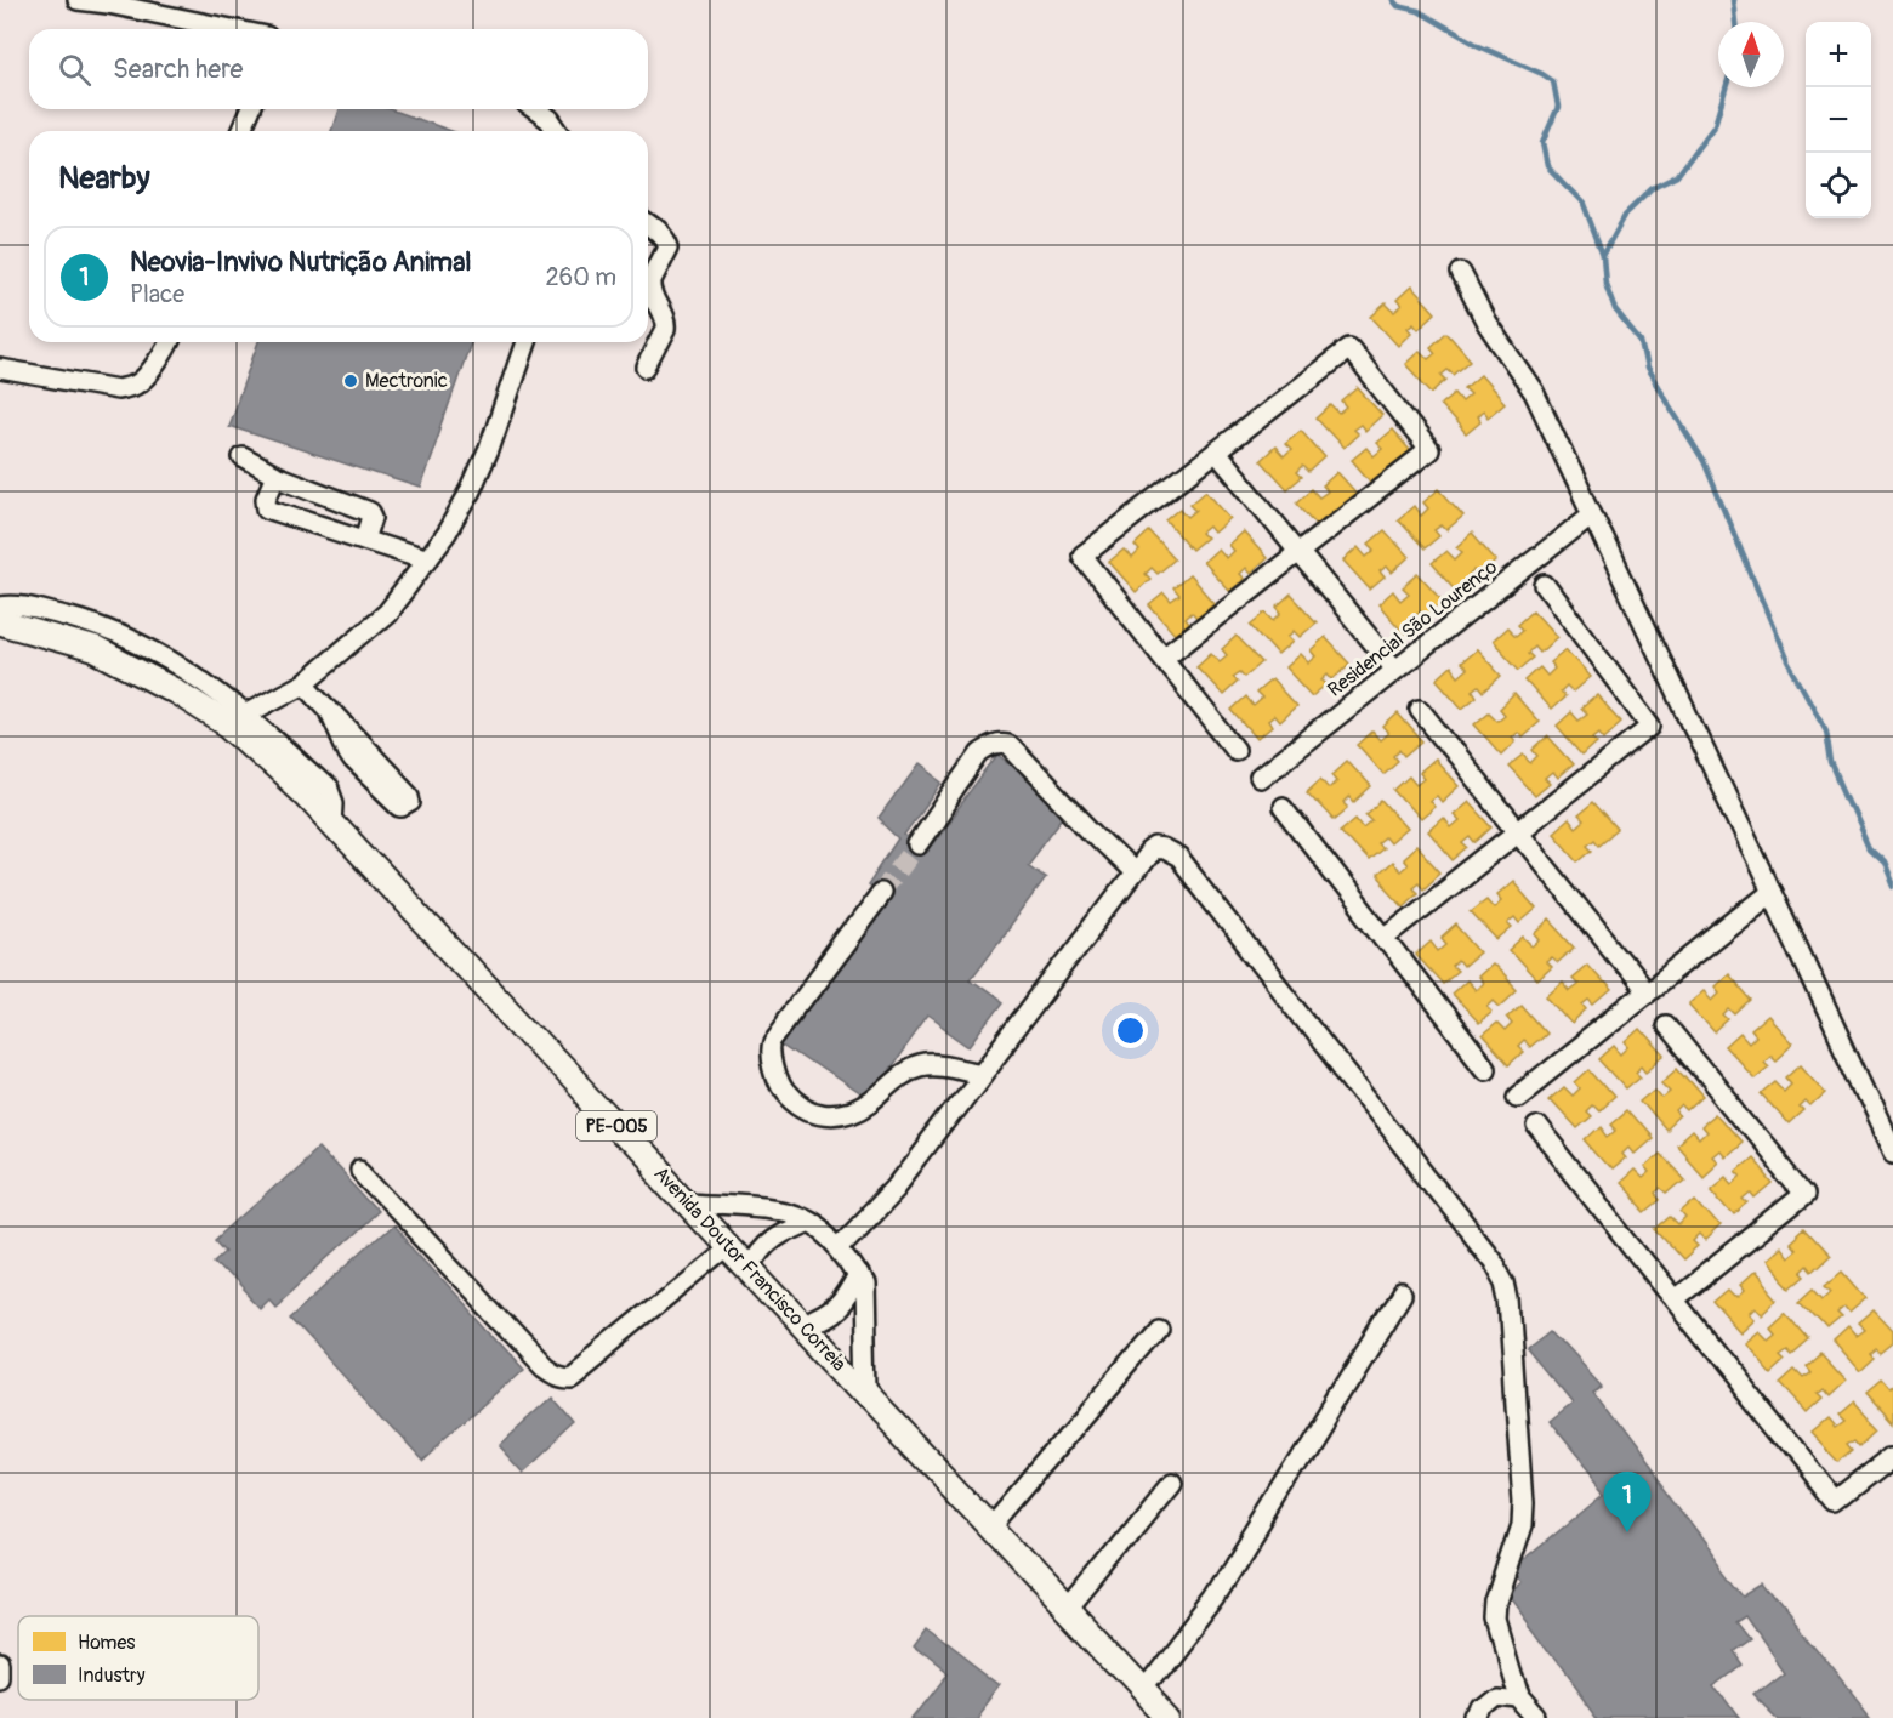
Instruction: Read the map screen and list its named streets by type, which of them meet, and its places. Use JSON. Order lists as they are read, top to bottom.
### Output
{
  "streets": {
    "main road": ["PE-005", "Avenida Doutor Francisco Correia"],
    "street": ["Residencial São Lourenço"]
  },
  "places": ["Mectronic"],
  "legend": ["Homes", "Industry"],
  "north": "top",
  "page": {
    "map_buttons": ["+", "−"],
    "search": "Search here",
    "heading": "Nearby",
    "list": [
      {
        "mark": "1",
        "name": "Neovia-Invivo Nutrição Animal",
        "note": "Place",
        "value": "260 m"
      }
    ],
    "pins": "1"
  }
}
